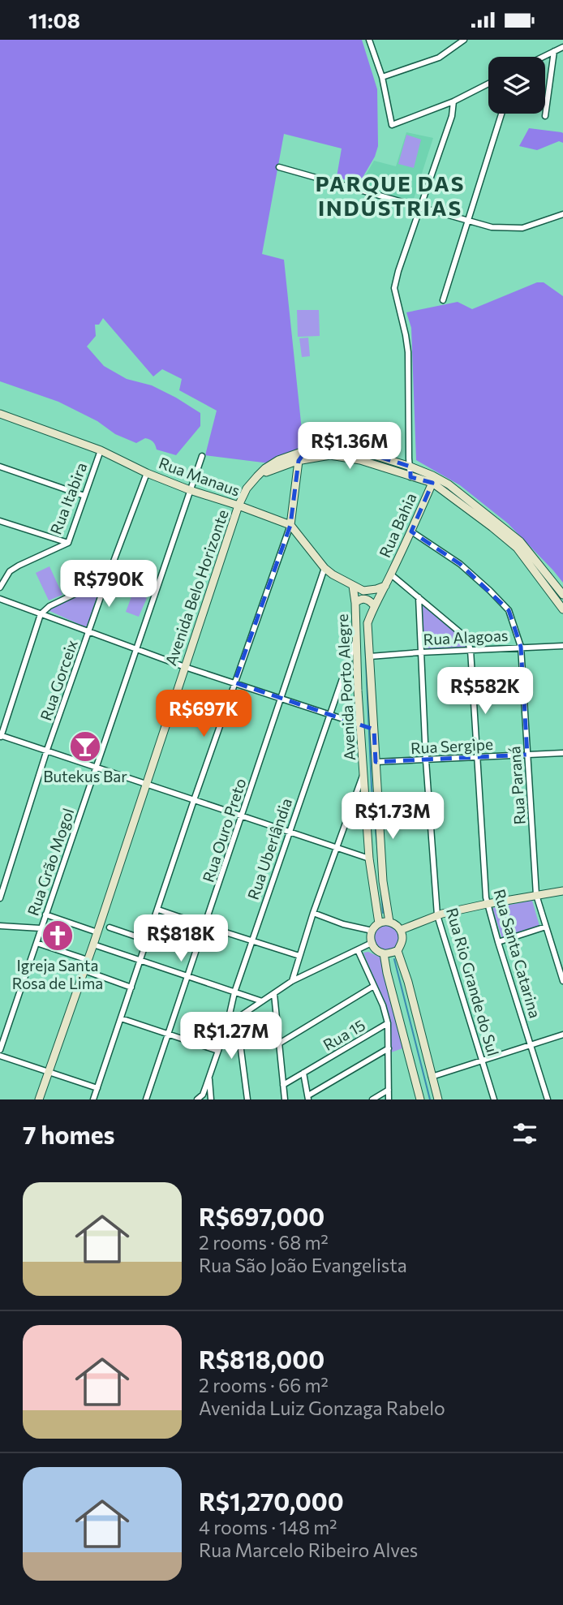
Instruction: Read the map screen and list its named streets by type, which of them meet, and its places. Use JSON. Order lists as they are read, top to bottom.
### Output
{
  "streets": {
    "main road": [
      "Rua Manaus",
      "Rua Bahia",
      "Avenida Belo Horizonte",
      "Avenida Porto Alegre"
    ],
    "street": [
      "Rua Itabira",
      "Rua Alagoas",
      "Rua Gorceix",
      "Rua Sergipe",
      "Rua Paraná",
      "Rua Ouro Preto",
      "Rua Uberlândia",
      "Rua Grão Mogol",
      "Rua Santa Catarina",
      "Rua Rio Grande do Sul",
      "Rua 15"
    ]
  },
  "crossings": [
    ["Rua Manaus", "Rua Itabira"],
    ["Rua Manaus", "Avenida Belo Horizonte"],
    ["Rua Manaus", "Rua Gorceix"],
    ["Rua Manaus", "Rua Grão Mogol"],
    ["Rua Bahia", "Avenida Belo Horizonte"],
    ["Rua Bahia", "Avenida Porto Alegre"],
    ["Rua Bahia", "Rua Paraná"],
    ["Rua Alagoas", "Avenida Porto Alegre"],
    ["Rua Alagoas", "Rua Paraná"],
    ["Rua Alagoas", "Rua Santa Catarina"],
    ["Rua Alagoas", "Rua Rio Grande do Sul"],
    ["Avenida Porto Alegre", "Rua Sergipe"],
    ["Avenida Porto Alegre", "Rua Uberlândia"],
    ["Rua Sergipe", "Rua Paraná"],
    ["Rua Sergipe", "Rua Santa Catarina"],
    ["Rua Sergipe", "Rua Rio Grande do Sul"]
  ],
  "districts": ["PARQUE DAS INDÚSTRIAS"],
  "places": {
    "bar": ["Butekus Bar"],
    "church": ["Igreja Santa Rosa de Lima"]
  },
  "page": {
    "status": "11:08",
    "price": [
      "R$1.36M",
      "R$790K",
      "R$582K",
      "R$697K",
      "R$1.73M",
      "R$818K",
      "R$1.27M"
    ],
    "heading": "7 homes",
    "list": [
      {
        "name": "R$697,000",
        "note": "2 rooms · 68 m² · Rua São João Evangelista"
      },
      {
        "name": "R$818,000",
        "note": "2 rooms · 66 m² · Avenida Luiz Gonzaga Rabelo"
      },
      {
        "name": "R$1,270,000",
        "note": "4 rooms · 148 m² · Rua Marcelo Ribeiro Alves"
      }
    ]
  }
}
